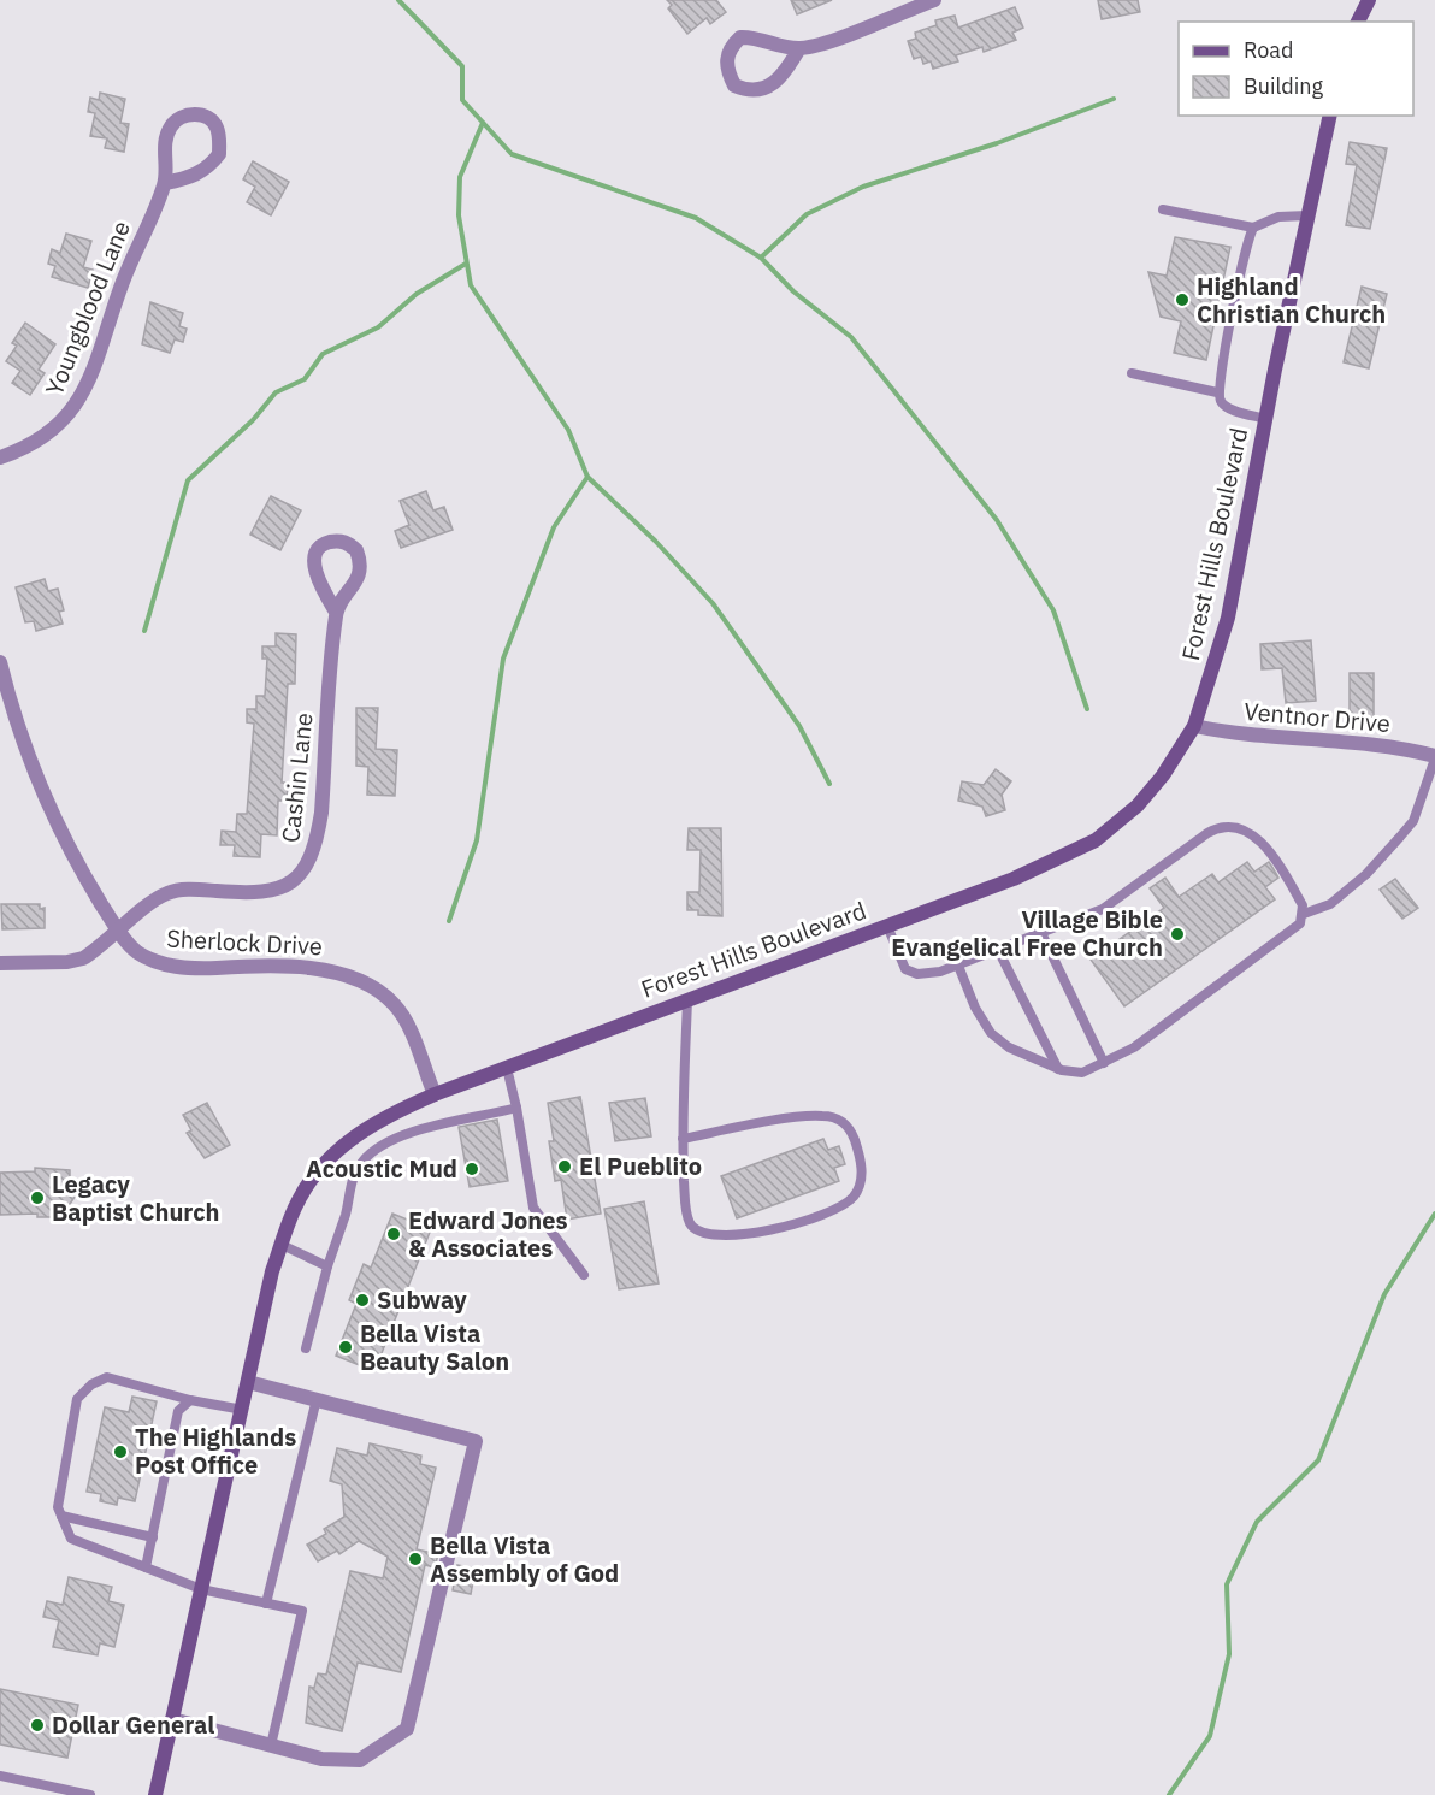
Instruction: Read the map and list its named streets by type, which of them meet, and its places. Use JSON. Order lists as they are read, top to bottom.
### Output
{
  "streets": {
    "main road": ["Forest Hills Boulevard"],
    "street": [
      "Youngblood Lane",
      "Ventnor Drive",
      "Cashin Lane",
      "Sherlock Drive"
    ]
  },
  "crossings": [
    ["Forest Hills Boulevard", "Ventnor Drive"],
    ["Forest Hills Boulevard", "Sherlock Drive"],
    ["Cashin Lane", "Sherlock Drive"]
  ],
  "places": [
    "Highland Christian Church",
    "Village Bible Evangelical Free Church",
    "El Pueblito",
    "Acoustic Mud",
    "Legacy Baptist Church",
    "Edward Jones & Associates",
    "Subway",
    "Bella Vista Beauty Salon",
    "The Highlands Post Office",
    "Bella Vista Assembly of God",
    "Dollar General"
  ],
  "legend": ["Road", "Building"]
}
